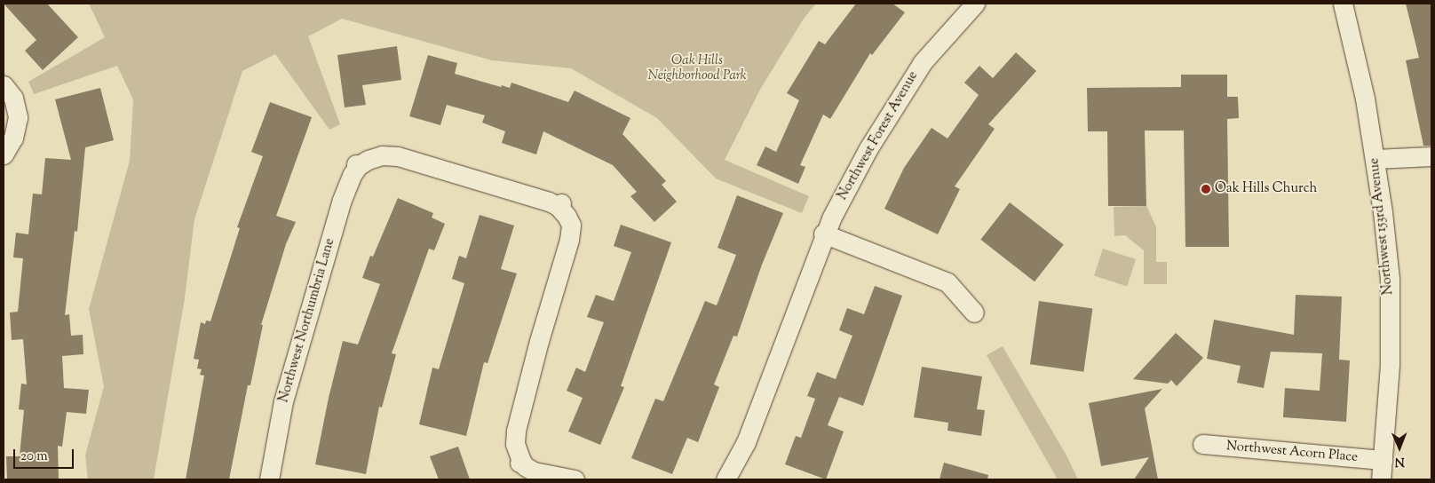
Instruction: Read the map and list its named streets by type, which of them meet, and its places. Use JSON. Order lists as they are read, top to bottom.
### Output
{
  "streets": {
    "street": [
      "Northwest Forest Avenue",
      "Northwest 153rd Avenue",
      "Northwest Northumbria Lane",
      "Northwest Acorn Place"
    ]
  },
  "crossings": [
    ["Northwest 153rd Avenue", "Northwest Acorn Place"]
  ],
  "parks": ["Oak Hills Neighborhood Park"],
  "places": ["Oak Hills Church"],
  "scale_bar": "20 m",
  "north": "bottom"
}
